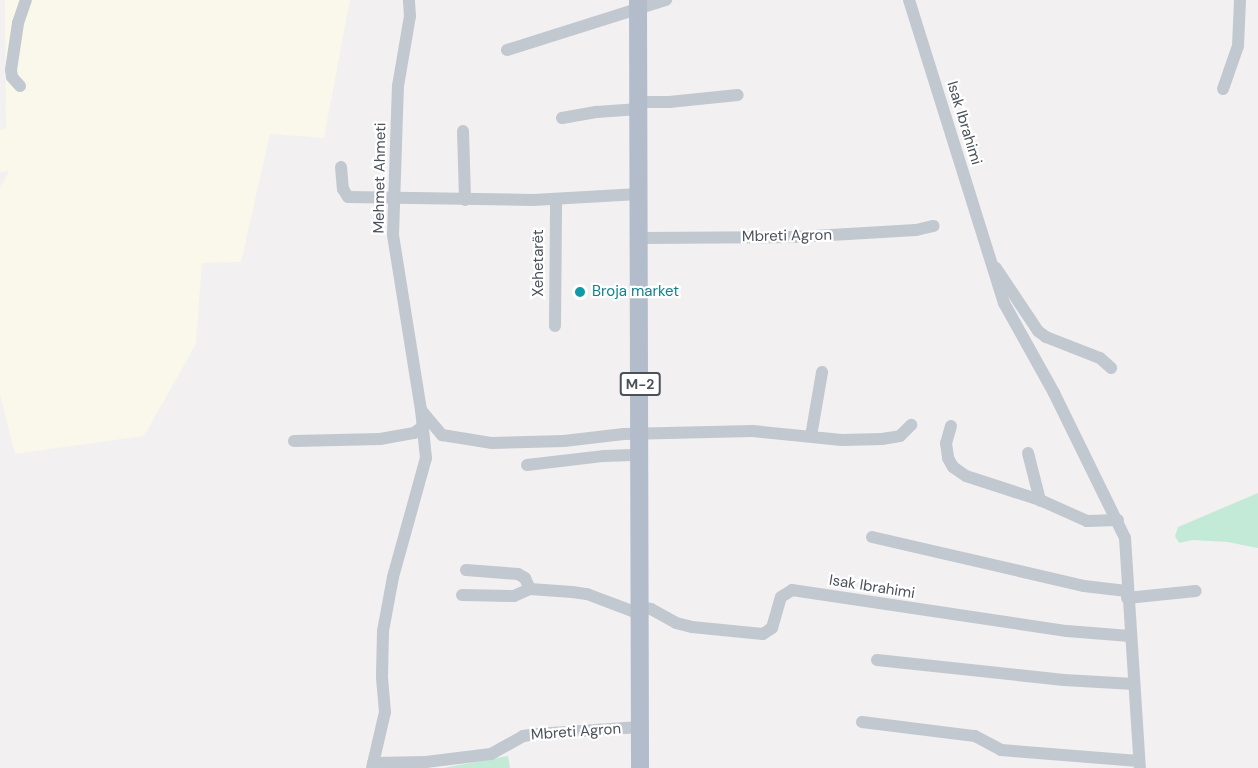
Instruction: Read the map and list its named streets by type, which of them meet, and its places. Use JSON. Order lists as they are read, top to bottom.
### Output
{
  "streets": {
    "main road": ["Mbreti Agron", "M-2"],
    "street": ["Isak Ibrahimi", "Mehmet Ahmeti", "Xehetarët"]
  },
  "crossings": [
    ["Isak Ibrahimi", "Mbreti Agron"],
    ["Mehmet Ahmeti", "Mbreti Agron"]
  ],
  "places": ["Broja market"]
}
